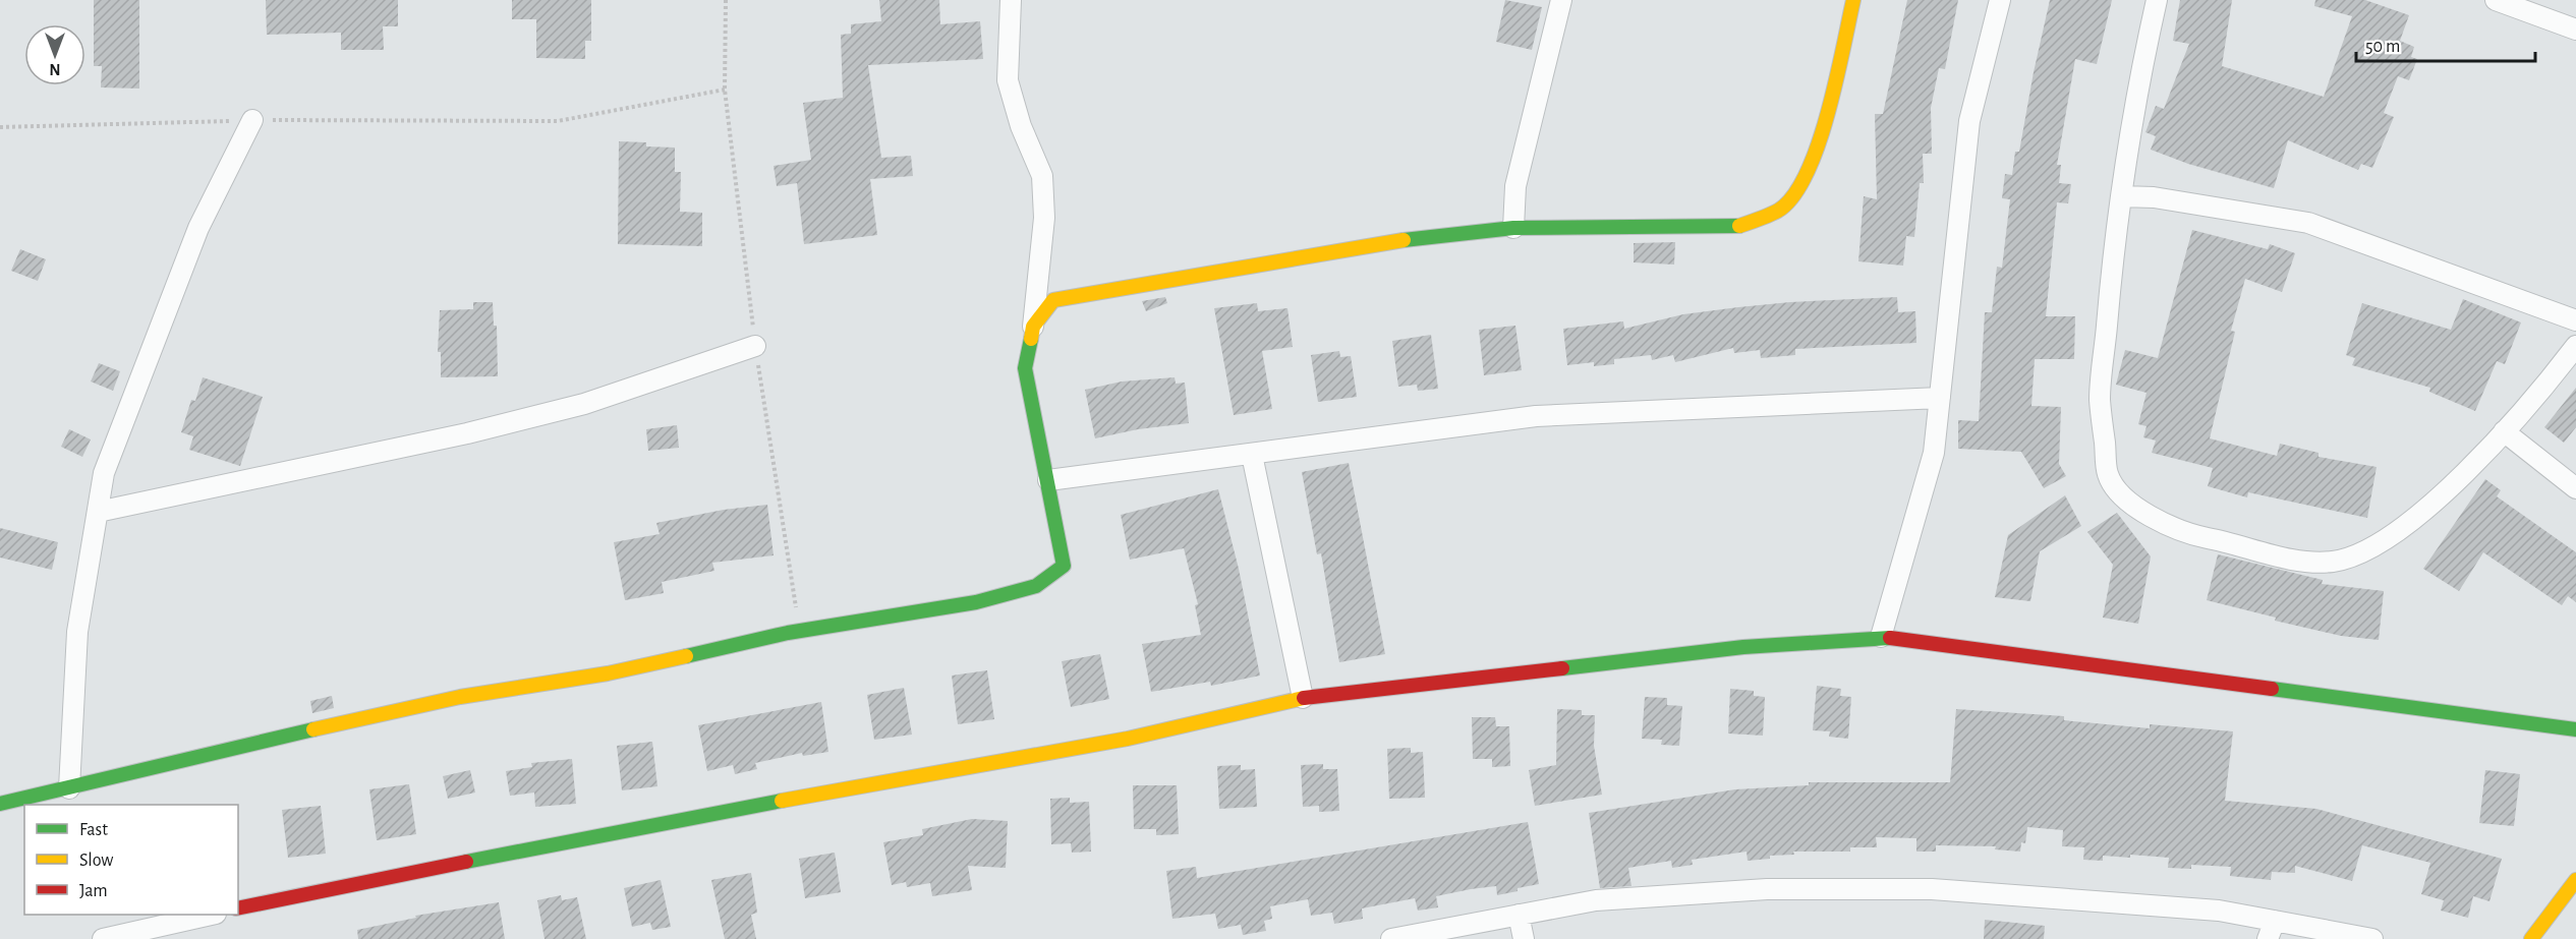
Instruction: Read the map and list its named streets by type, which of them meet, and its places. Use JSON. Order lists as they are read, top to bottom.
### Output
{
  "legend": ["Fast", "Slow", "Jam"],
  "scale_bar": "50 m",
  "north": "bottom"
}
